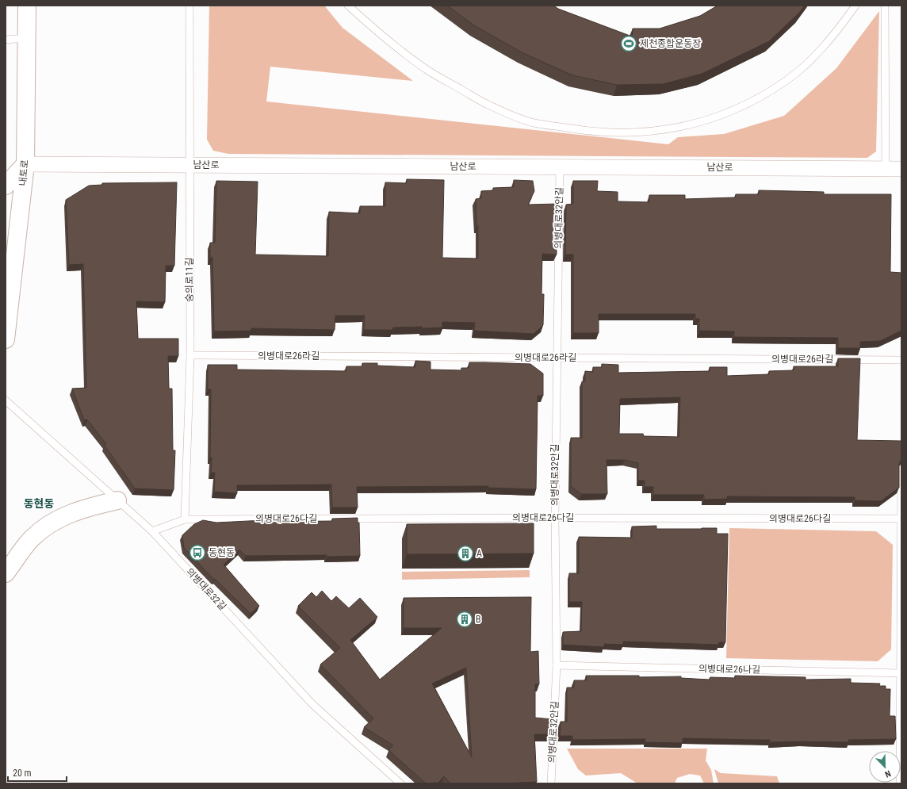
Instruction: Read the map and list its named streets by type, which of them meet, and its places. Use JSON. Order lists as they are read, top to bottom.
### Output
{
  "streets": {
    "main road": ["내토로"],
    "street": ["남산로"],
    "lane": [
      "의병대로32안길",
      "숭의로11길",
      "의병대로26라길",
      "의병대로26다길",
      "의병대로32길",
      "의병대로26나길"
    ]
  },
  "crossings": [
    ["남산로", "내토로"],
    ["남산로", "의병대로32안길"],
    ["남산로", "숭의로11길"],
    ["의병대로32안길", "의병대로26라길"],
    ["의병대로32안길", "의병대로26다길"],
    ["의병대로32안길", "의병대로26나길"],
    ["숭의로11길", "의병대로26라길"],
    ["숭의로11길", "의병대로26다길"]
  ],
  "districts": ["동현동"],
  "places": {
    "sports": ["제천종합운동장"],
    "bus stop": ["동현동"],
    "building": ["A", "B"]
  },
  "scale_bar": "20 m",
  "north": "bottom right"
}
